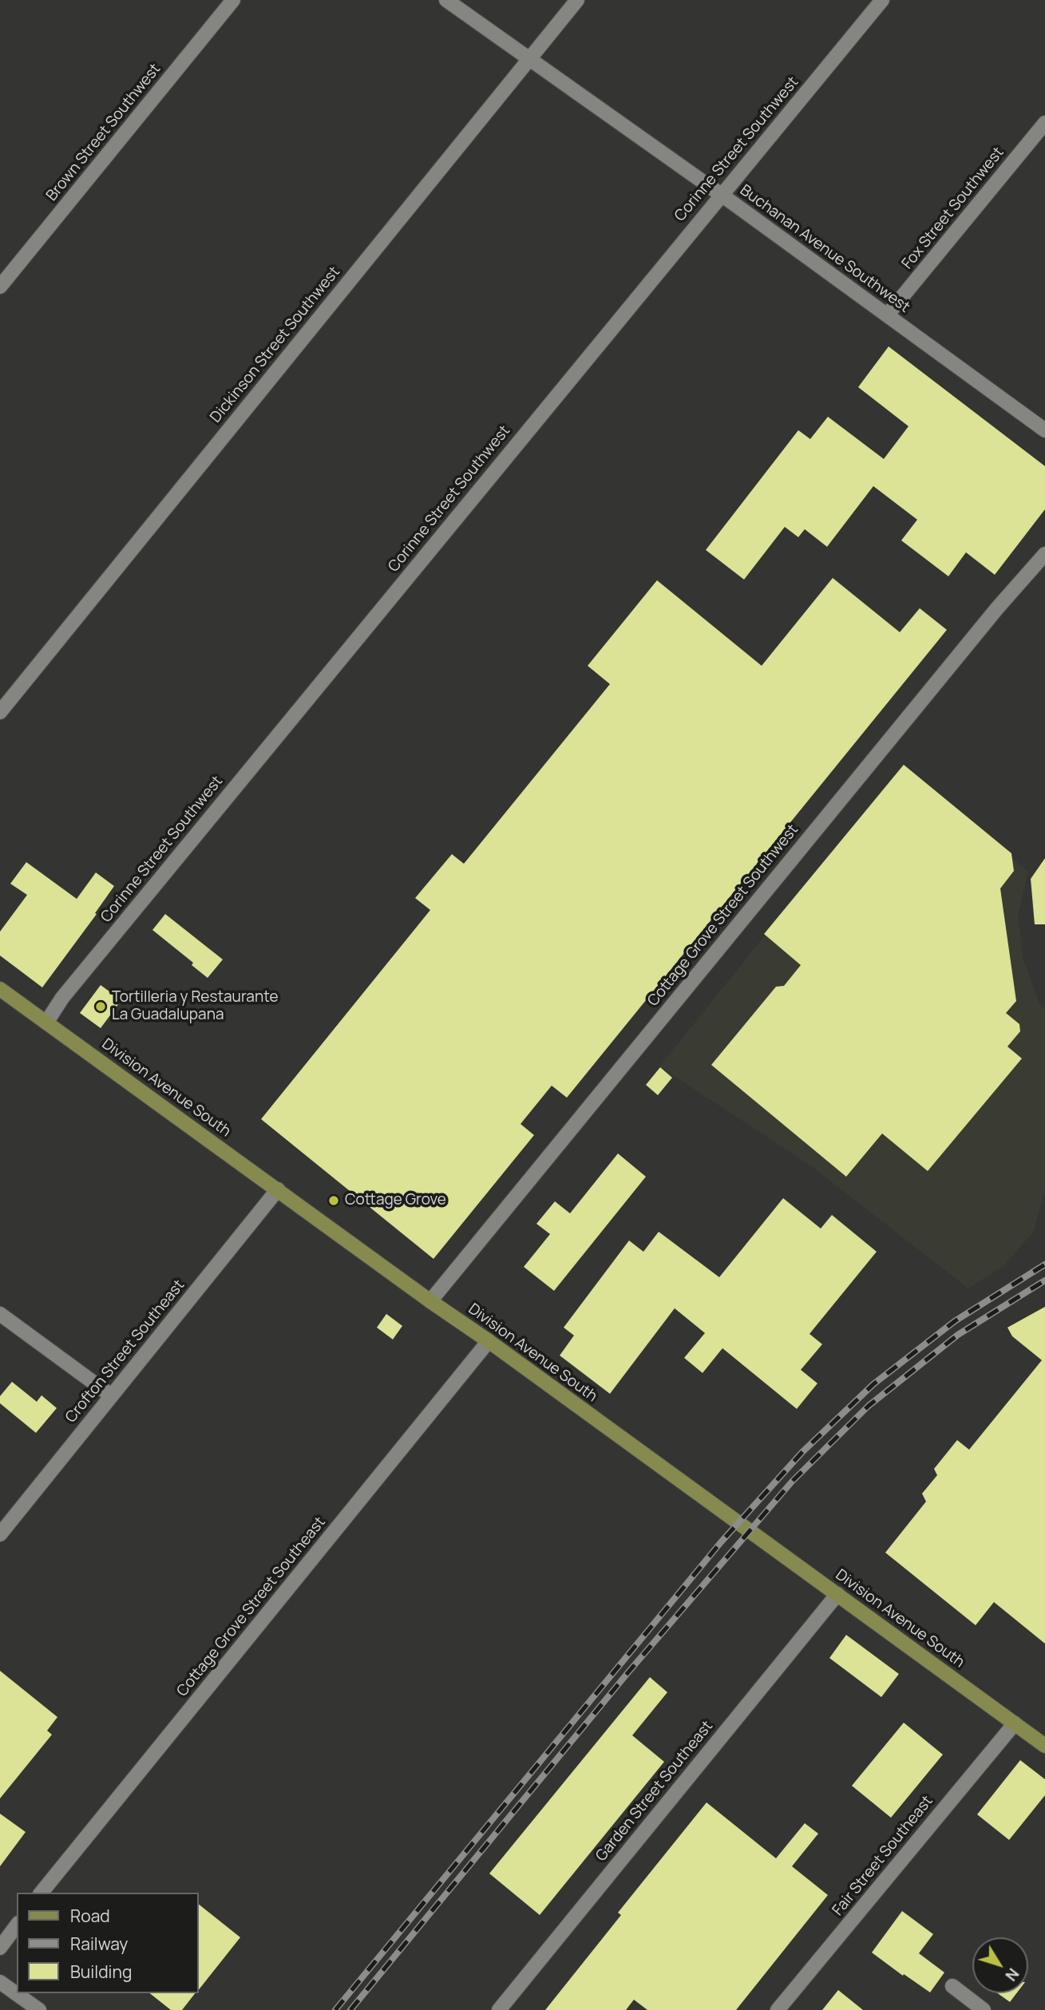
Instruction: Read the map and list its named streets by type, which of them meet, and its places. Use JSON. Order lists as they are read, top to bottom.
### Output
{
  "streets": {
    "main road": ["Division Avenue South"],
    "street": [
      "Brown Street Southwest",
      "Corinne Street Southwest",
      "Fox Street Southwest",
      "Buchanan Avenue Southwest",
      "Dickinson Street Southwest",
      "Cottage Grove Street Southwest",
      "Crofton Street Southeast",
      "Cottage Grove Street Southeast",
      "Garden Street Southeast",
      "Fair Street Southeast"
    ]
  },
  "crossings": [
    ["Corinne Street Southwest", "Buchanan Avenue Southwest"],
    ["Corinne Street Southwest", "Division Avenue South"],
    ["Fox Street Southwest", "Buchanan Avenue Southwest"],
    ["Buchanan Avenue Southwest", "Dickinson Street Southwest"],
    ["Cottage Grove Street Southwest", "Division Avenue South"],
    ["Division Avenue South", "Crofton Street Southeast"],
    ["Division Avenue South", "Cottage Grove Street Southeast"],
    ["Division Avenue South", "Garden Street Southeast"],
    ["Division Avenue South", "Fair Street Southeast"]
  ],
  "places": ["Tortilleria y Restaurante La Guadalupana", "Cottage Grove"],
  "legend": ["Road", "Railway", "Building"],
  "north": "bottom right"
}
